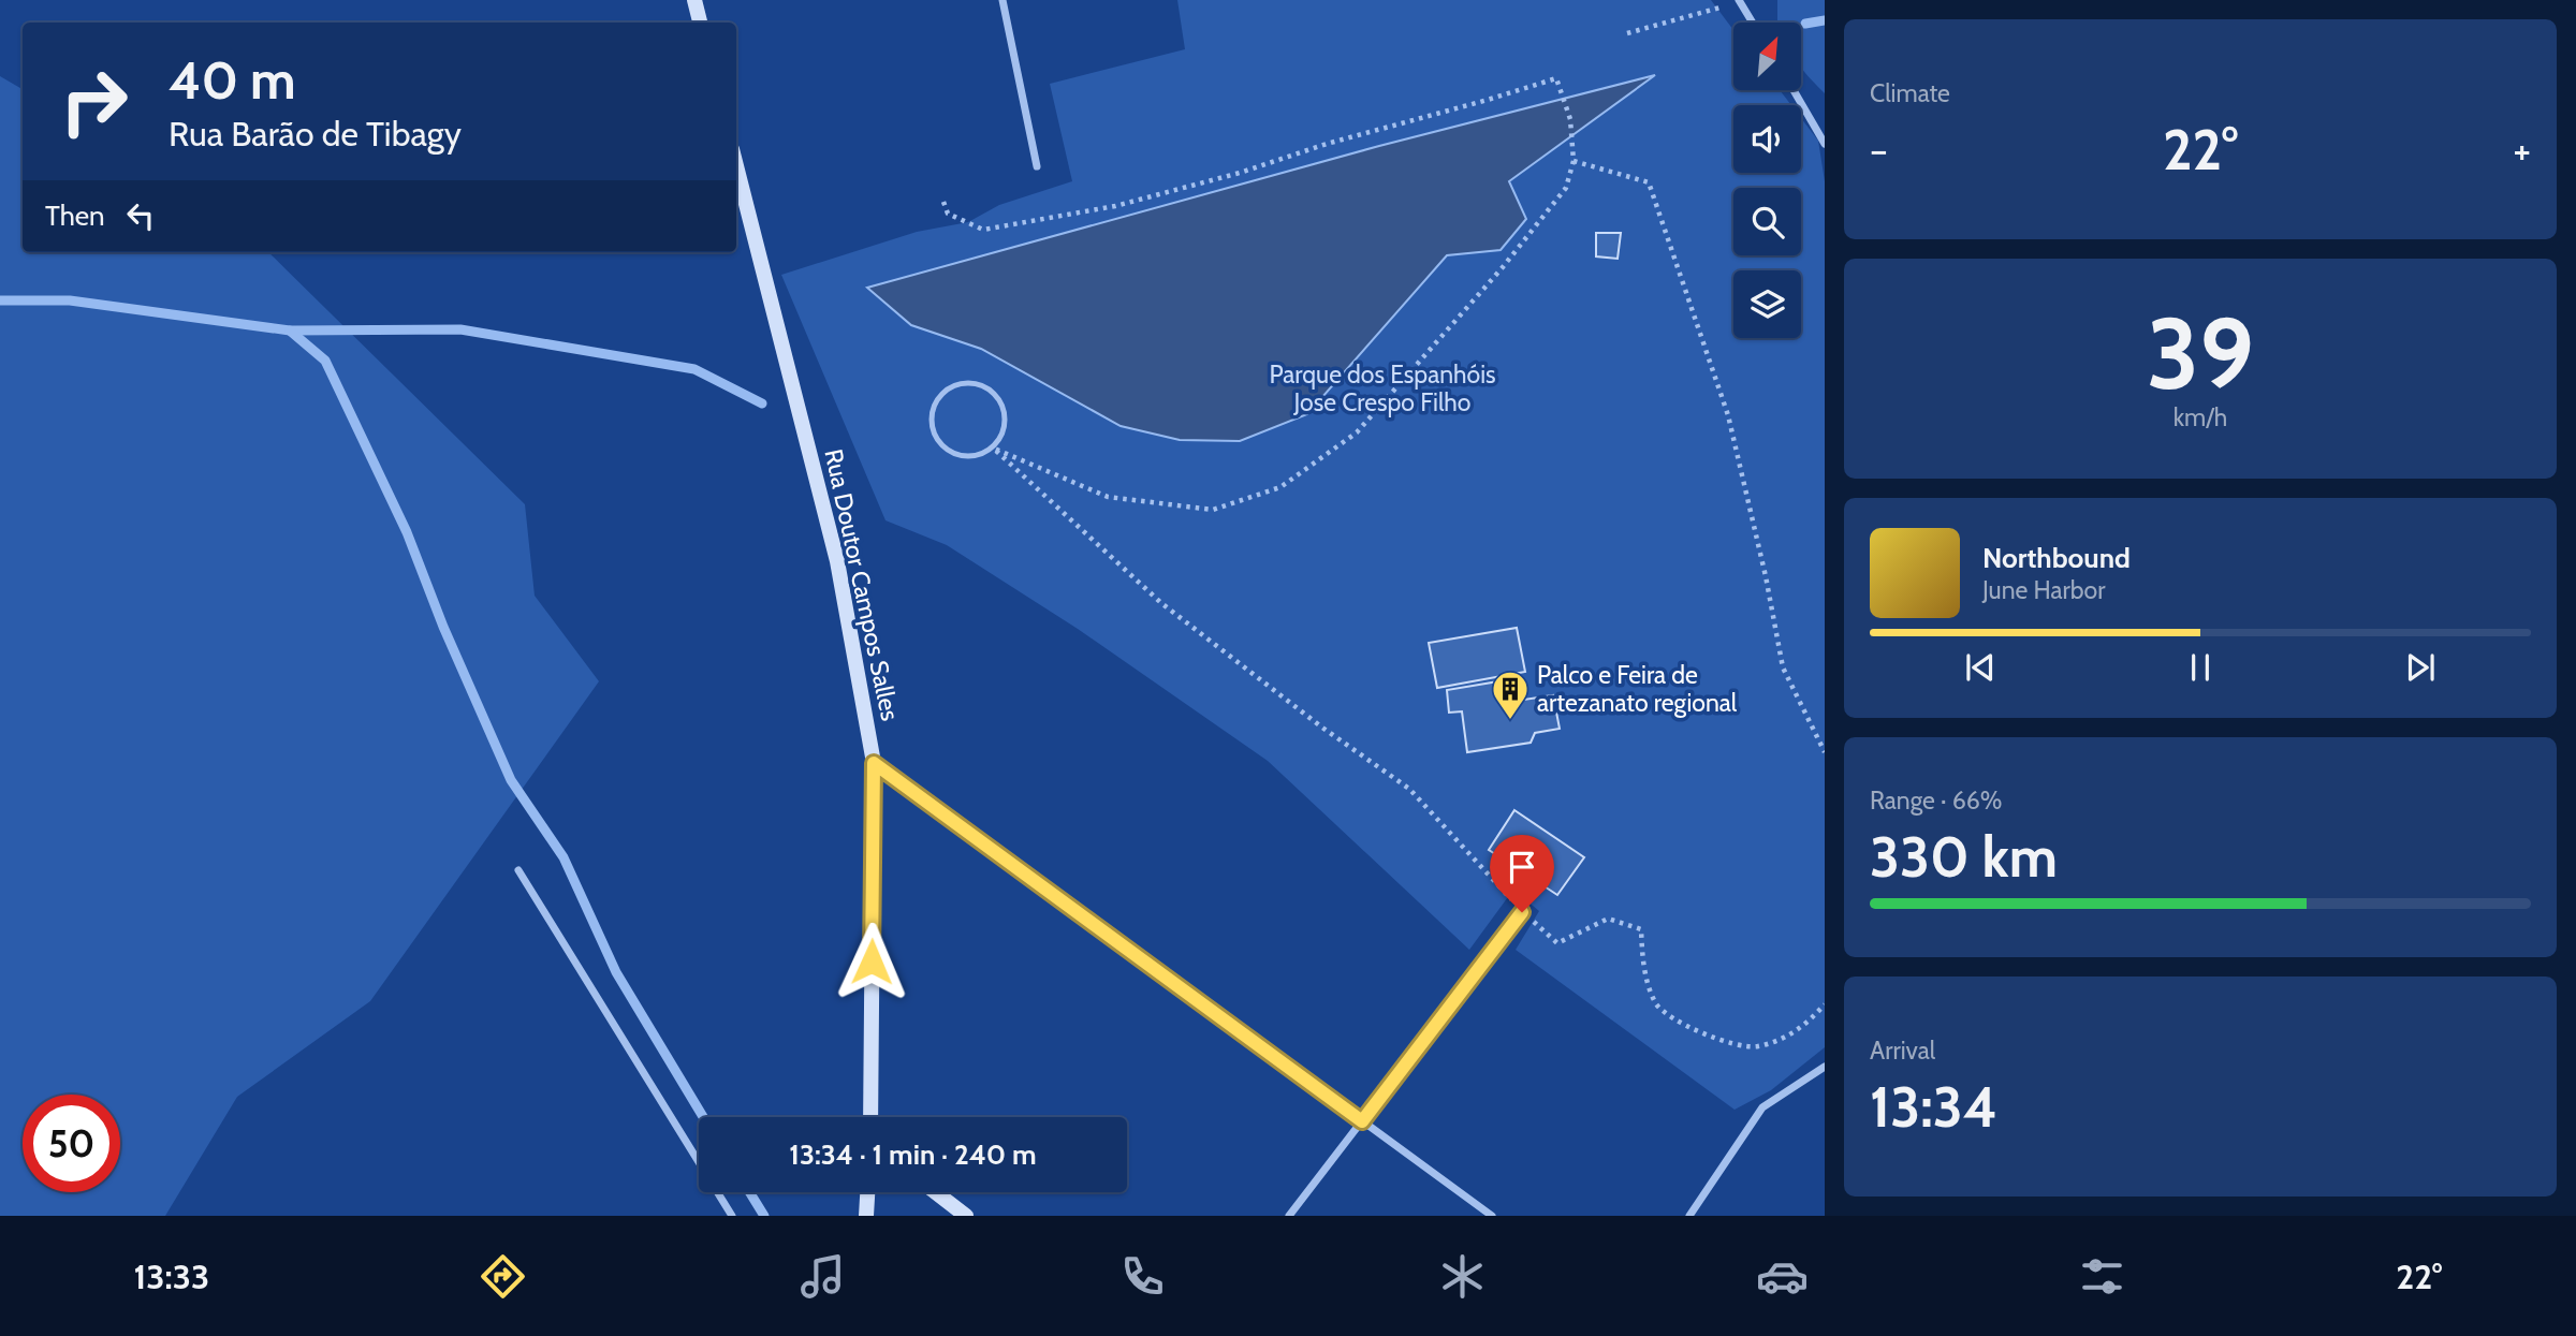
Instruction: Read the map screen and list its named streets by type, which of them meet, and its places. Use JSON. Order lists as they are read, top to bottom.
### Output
{
  "streets": {
    "main road": ["Rua Doutor Campos Salles"]
  },
  "parks": ["Parque dos Espanhóis Jose Crespo Filho"],
  "places": {
    "building": ["Palco e Feira de artezanato regional"]
  },
  "north": "top right",
  "page": {
    "tile": [
      "Climate",
      ["39", "km/h"],
      ["Range · 66%", "330 km"],
      ["Arrival", "13:34"]
    ],
    "turn": ["40 m", "Rua Barão de Tibagy"],
    "heat": ["−", "22°", "+"],
    "then": "Then",
    "song": ["Northbound", "June Harbor"],
    "limit": "50",
    "trip": "13:34 · 1 min · 240 m",
    "tabs": ["13:33", "22°"]
  }
}
